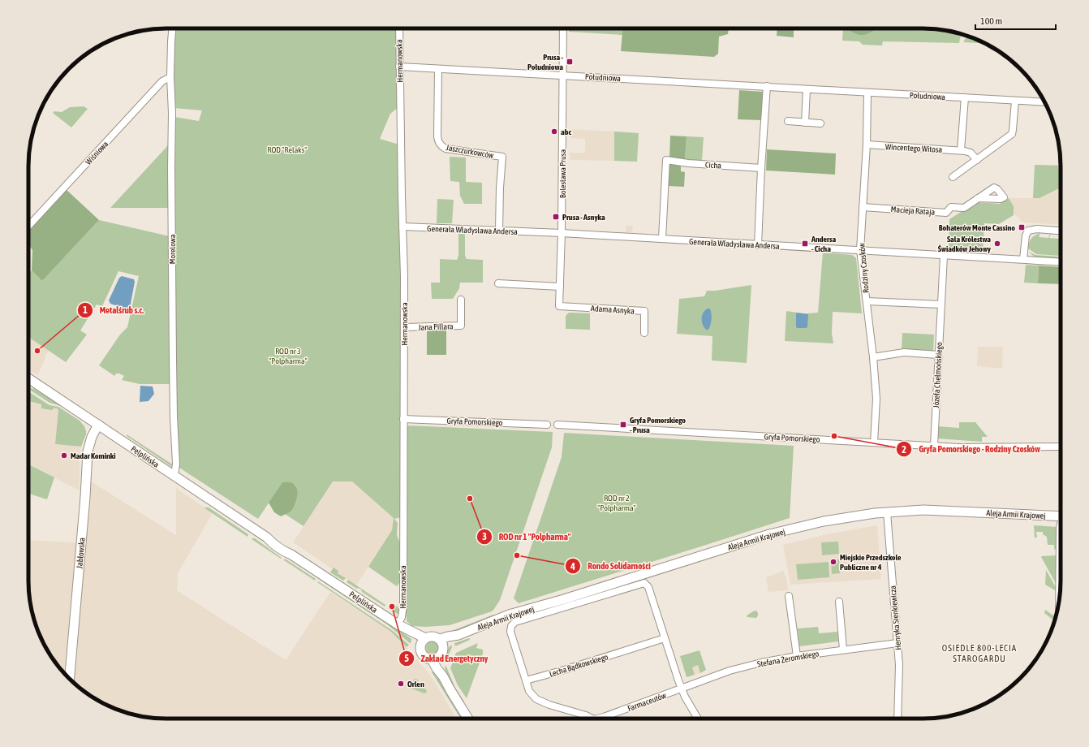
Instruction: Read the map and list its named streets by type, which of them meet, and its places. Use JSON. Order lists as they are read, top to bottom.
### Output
{
  "streets": {
    "main road": ["Pelplińska", "Aleja Armii Krajowej", "Jabłowska"],
    "street": [
      "Hermanowska",
      "Południowa",
      "Wincentego Witosa",
      "Jaszczurkowców",
      "Wiśniowa",
      "Cicha",
      "Bolesława Prusa",
      "Macieja Rataja",
      "Generała Władysława Andersa",
      "Morelowa",
      "Rodziny Czosków",
      "Adama Asnyka",
      "Jana Pillara",
      "Józefa Chełmońskiego",
      "Gryfa Pomorskiego",
      "Henryka Sienkiewicza",
      "Stefana Żeromskiego",
      "Lecha Bądkowskiego",
      "Farmaceutów"
    ]
  },
  "crossings": [
    ["Hermanowska", "Południowa"],
    ["Hermanowska", "Generała Władysława Andersa"],
    ["Hermanowska", "Jana Pillara"],
    ["Hermanowska", "Gryfa Pomorskiego"],
    ["Hermanowska", "Pelplińska"],
    ["Południowa", "Jaszczurkowców"],
    ["Południowa", "Bolesława Prusa"],
    ["Południowa", "Rodziny Czosków"],
    ["Wincentego Witosa", "Rodziny Czosków"],
    ["Jaszczurkowców", "Generała Władysława Andersa"],
    ["Wiśniowa", "Morelowa"],
    ["Cicha", "Generała Władysława Andersa"],
    ["Bolesława Prusa", "Generała Władysława Andersa"],
    ["Bolesława Prusa", "Adama Asnyka"],
    ["Macieja Rataja", "Rodziny Czosków"],
    ["Generała Władysława Andersa", "Rodziny Czosków"],
    ["Generała Władysława Andersa", "Józefa Chełmońskiego"],
    ["Morelowa", "Pelplińska"],
    ["Rodziny Czosków", "Gryfa Pomorskiego"],
    ["Józefa Chełmońskiego", "Gryfa Pomorskiego"],
    ["Pelplińska", "Aleja Armii Krajowej"],
    ["Pelplińska", "Jabłowska"],
    ["Aleja Armii Krajowej", "Henryka Sienkiewicza"],
    ["Aleja Armii Krajowej", "Lecha Bądkowskiego"],
    ["Aleja Armii Krajowej", "Farmaceutów"],
    ["Henryka Sienkiewicza", "Stefana Żeromskiego"],
    ["Stefana Żeromskiego", "Farmaceutów"],
    ["Lecha Bądkowskiego", "Farmaceutów"]
  ],
  "districts": ["OSIEDLE 800-LECIA STAROGARDU"],
  "parks": ["ROD \"Relaks\"", "ROD nr 3 \"Polpharma\"", "ROD nr 2 \"Polpharma\""],
  "places": {
    "transit": [
      "Prusa - Południowa",
      "Prusa - Asnyka",
      "Bohaterów Monte Cassino",
      "Andersa - Cicha",
      "Gryfa Pomorskiego - Prusa"
    ],
    "other": [
      "abc",
      "Sala Królestwa Świadków Jehowy",
      "Metalśrub s.c.",
      "Gryfa Pomorskiego - Rodziny Czosków",
      "Madar Kominki",
      "ROD nr 1 \"Polpharma\"",
      "Rondo Solidarności",
      "Miejskie Przedszkole Publiczne nr 4",
      "Zakład Energetyczny",
      "Orlen"
    ]
  },
  "scale_bar": "100 m"
}
